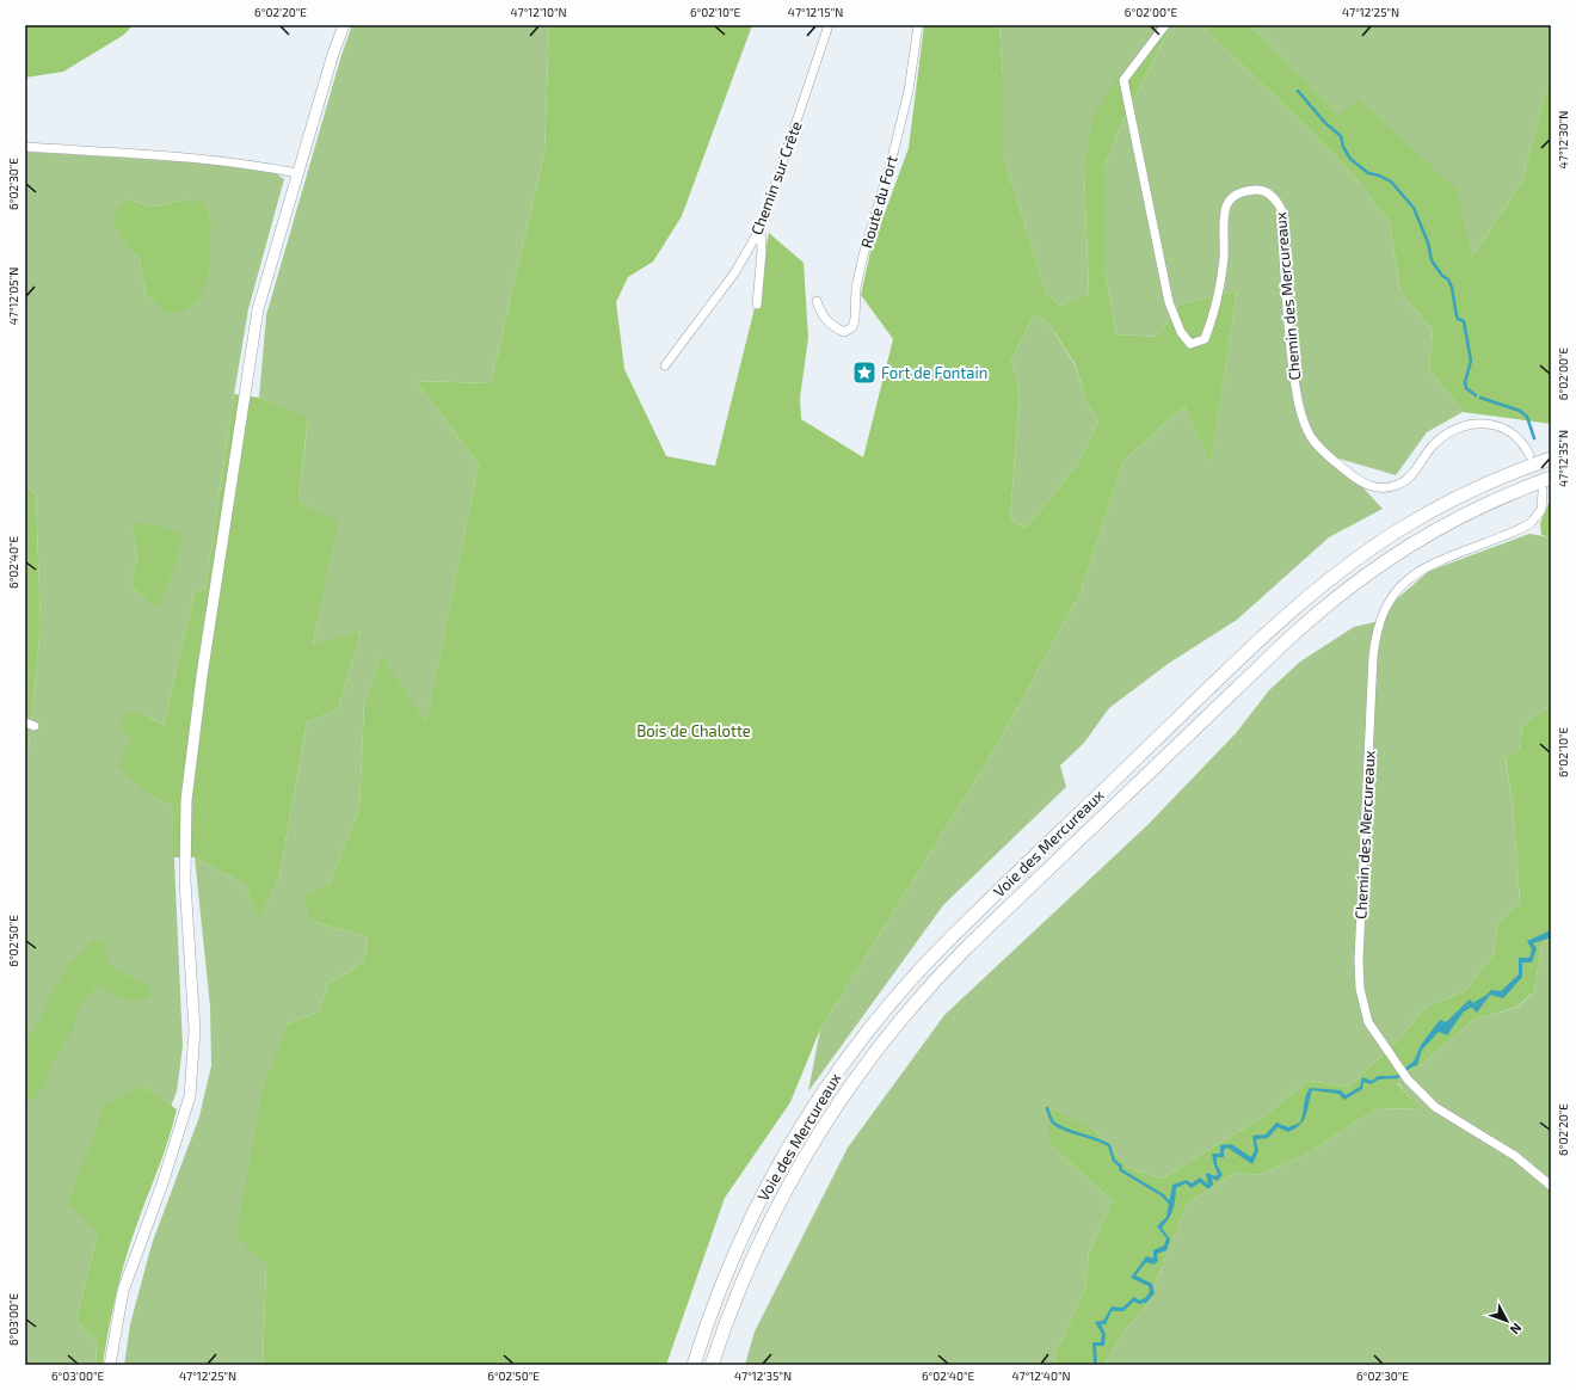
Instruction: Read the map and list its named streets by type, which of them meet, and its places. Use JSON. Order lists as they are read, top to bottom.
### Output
{
  "streets": {
    "highway": ["Voie des Mercureaux"],
    "street": ["Chemin sur Crête", "Route du Fort", "Chemin des Mercureaux"]
  },
  "parks": ["Bois de Chalotte"],
  "places": {
    "place": ["Fort de Fontain"]
  },
  "north": "bottom right",
  "coordinates": [
    "6°02'20\"E",
    "47°12'10\"N",
    "6°02'10\"E",
    "47°12'15\"N",
    "6°02'00\"E",
    "47°12'25\"N",
    "47°12'30\"N",
    "6°02'30\"E",
    "47°12'05\"N",
    "47°12'35\"N",
    "6°02'40\"E",
    "6°02'50\"E",
    "6°03'00\"E",
    "47°12'40\"N"
  ]
}
